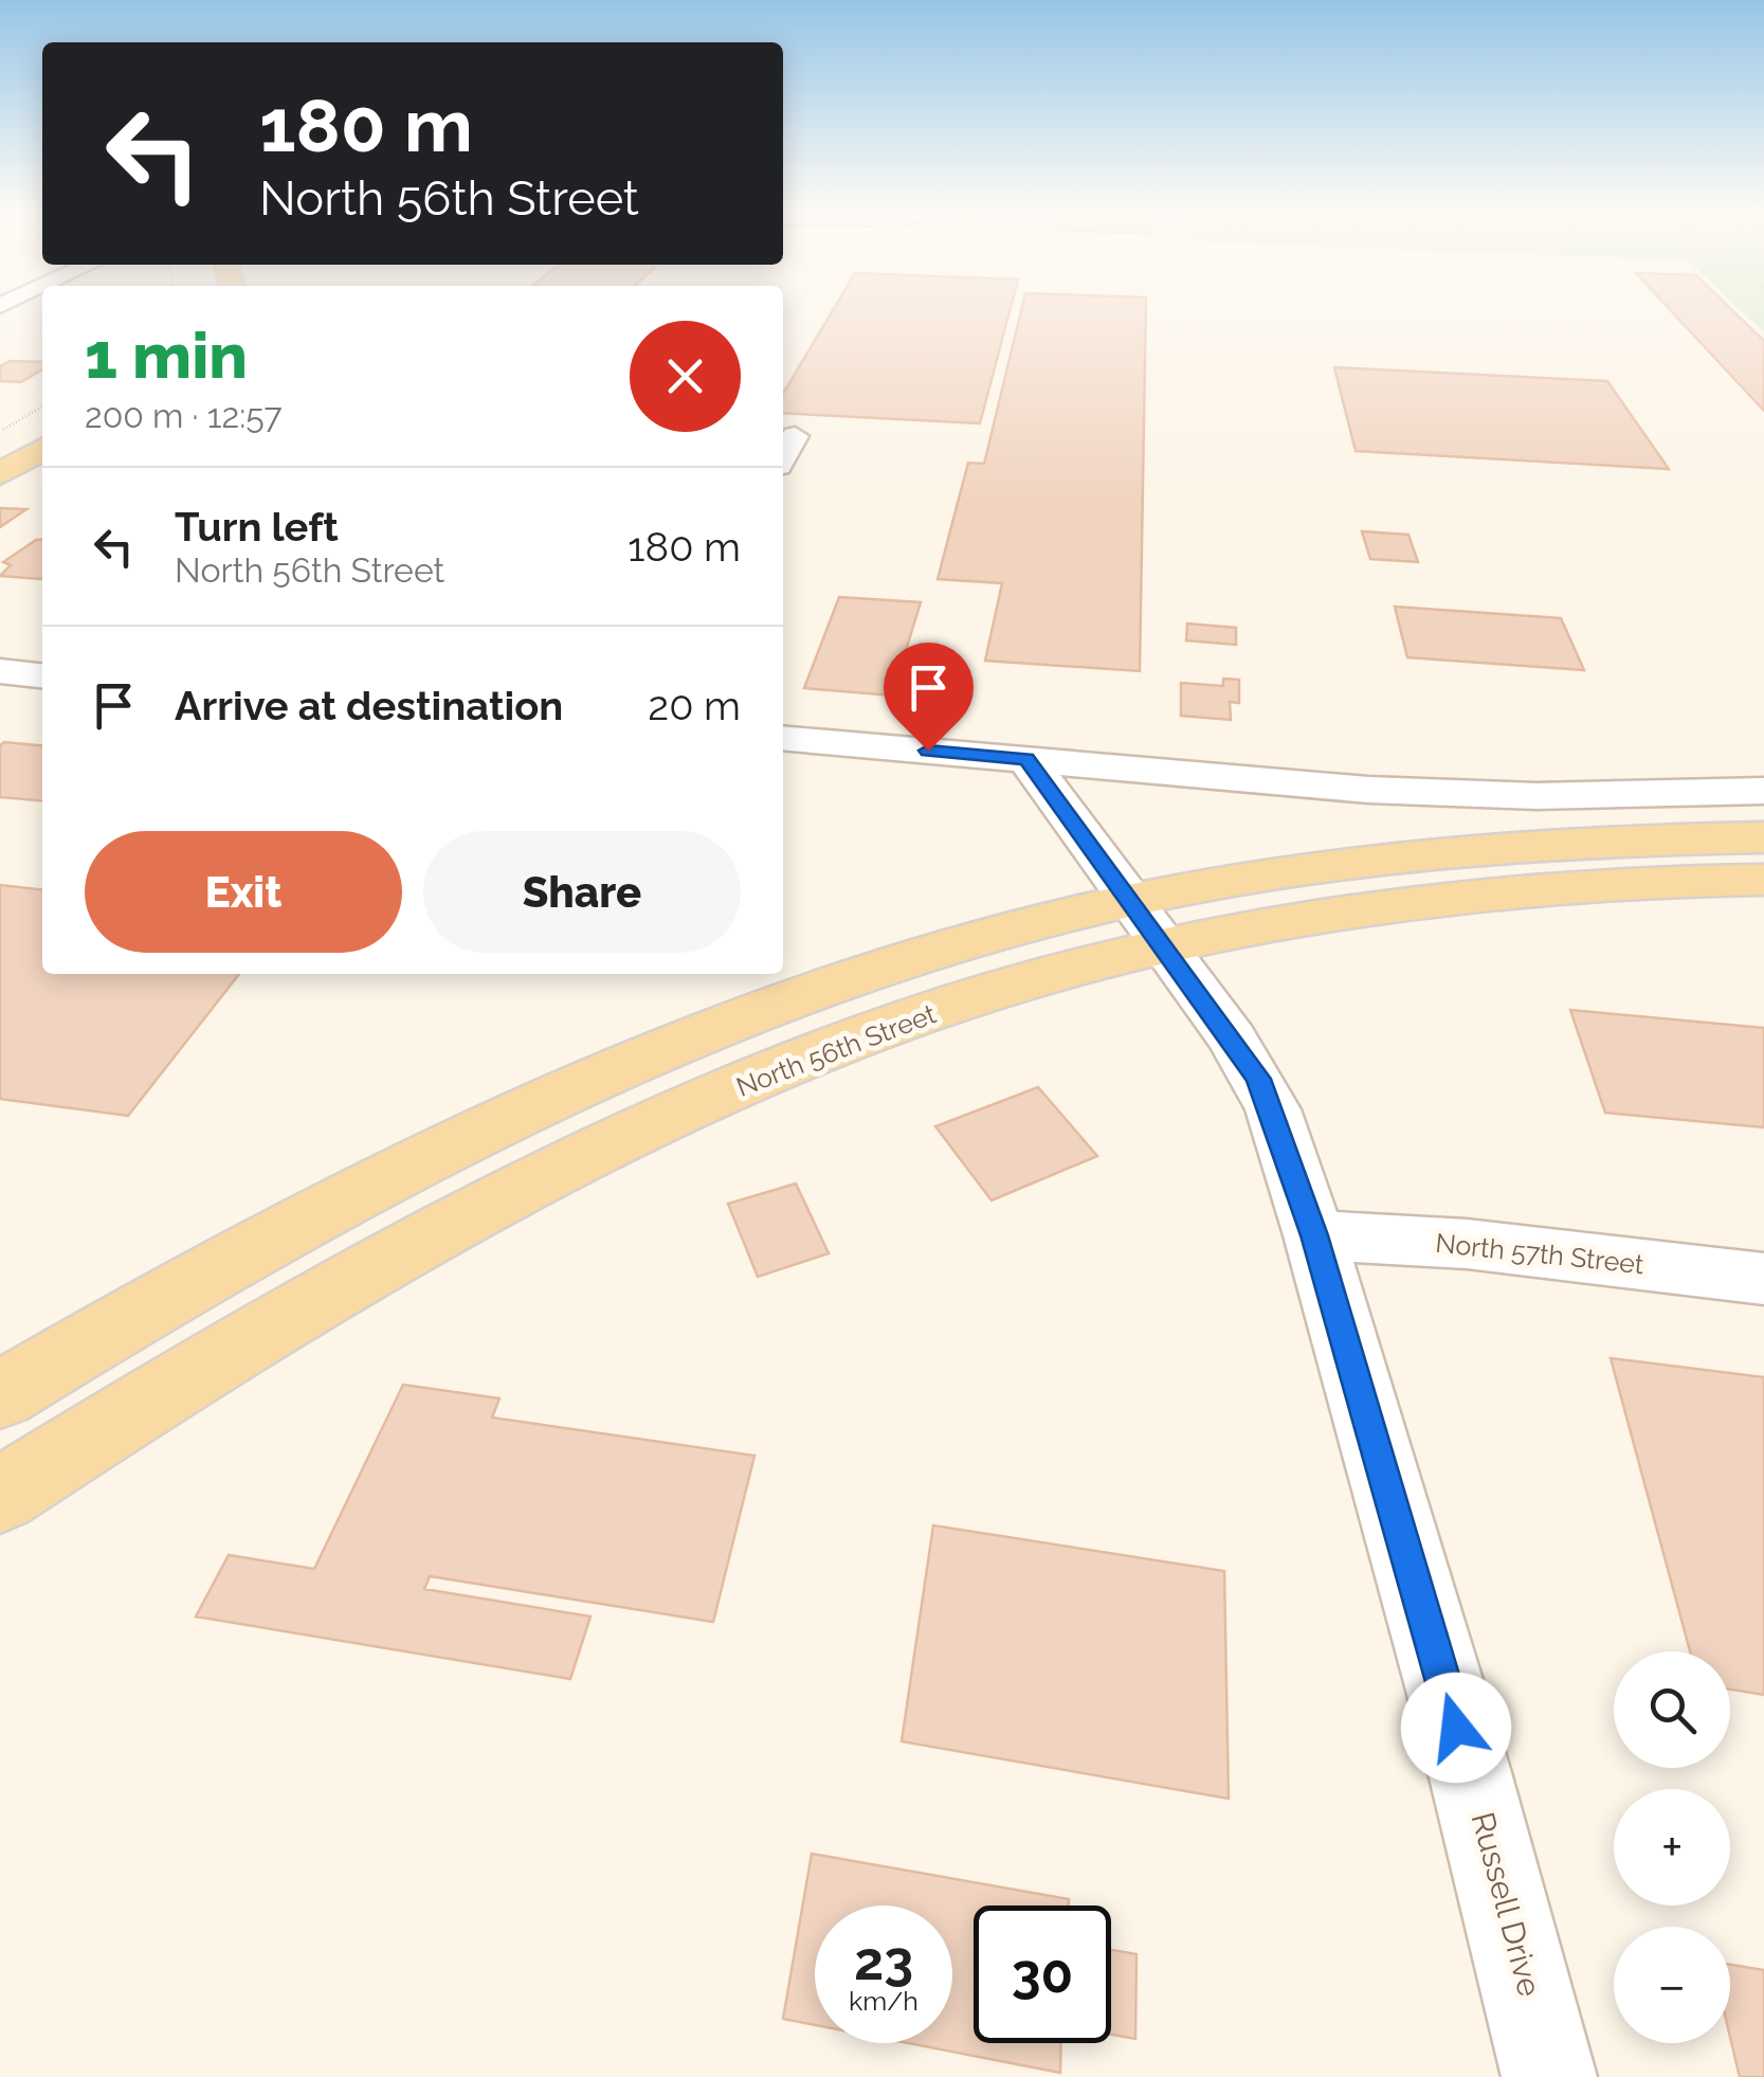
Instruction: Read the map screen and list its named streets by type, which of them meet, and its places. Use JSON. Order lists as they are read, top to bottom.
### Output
{
  "streets": {
    "main road": ["North 56th Street"],
    "street": ["North 57th Street", "Russell Drive"]
  },
  "crossings": [
    ["North 56th Street", "Russell Drive"],
    ["North 57th Street", "Russell Drive"]
  ],
  "page": {
    "turn": ["180 m", "North 56th Street"],
    "heading": ["1 min", "200 m · 12:57"],
    "list": [
      {
        "name": "Turn left",
        "note": "North 56th Street",
        "value": "180 m"
      },
      {
        "name": "Arrive at destination",
        "value": "20 m"
      }
    ],
    "buttons": ["Exit", "Share"],
    "map_buttons": ["+", "−"],
    "speed": "23 km/h",
    "limit": "30"
  }
}
